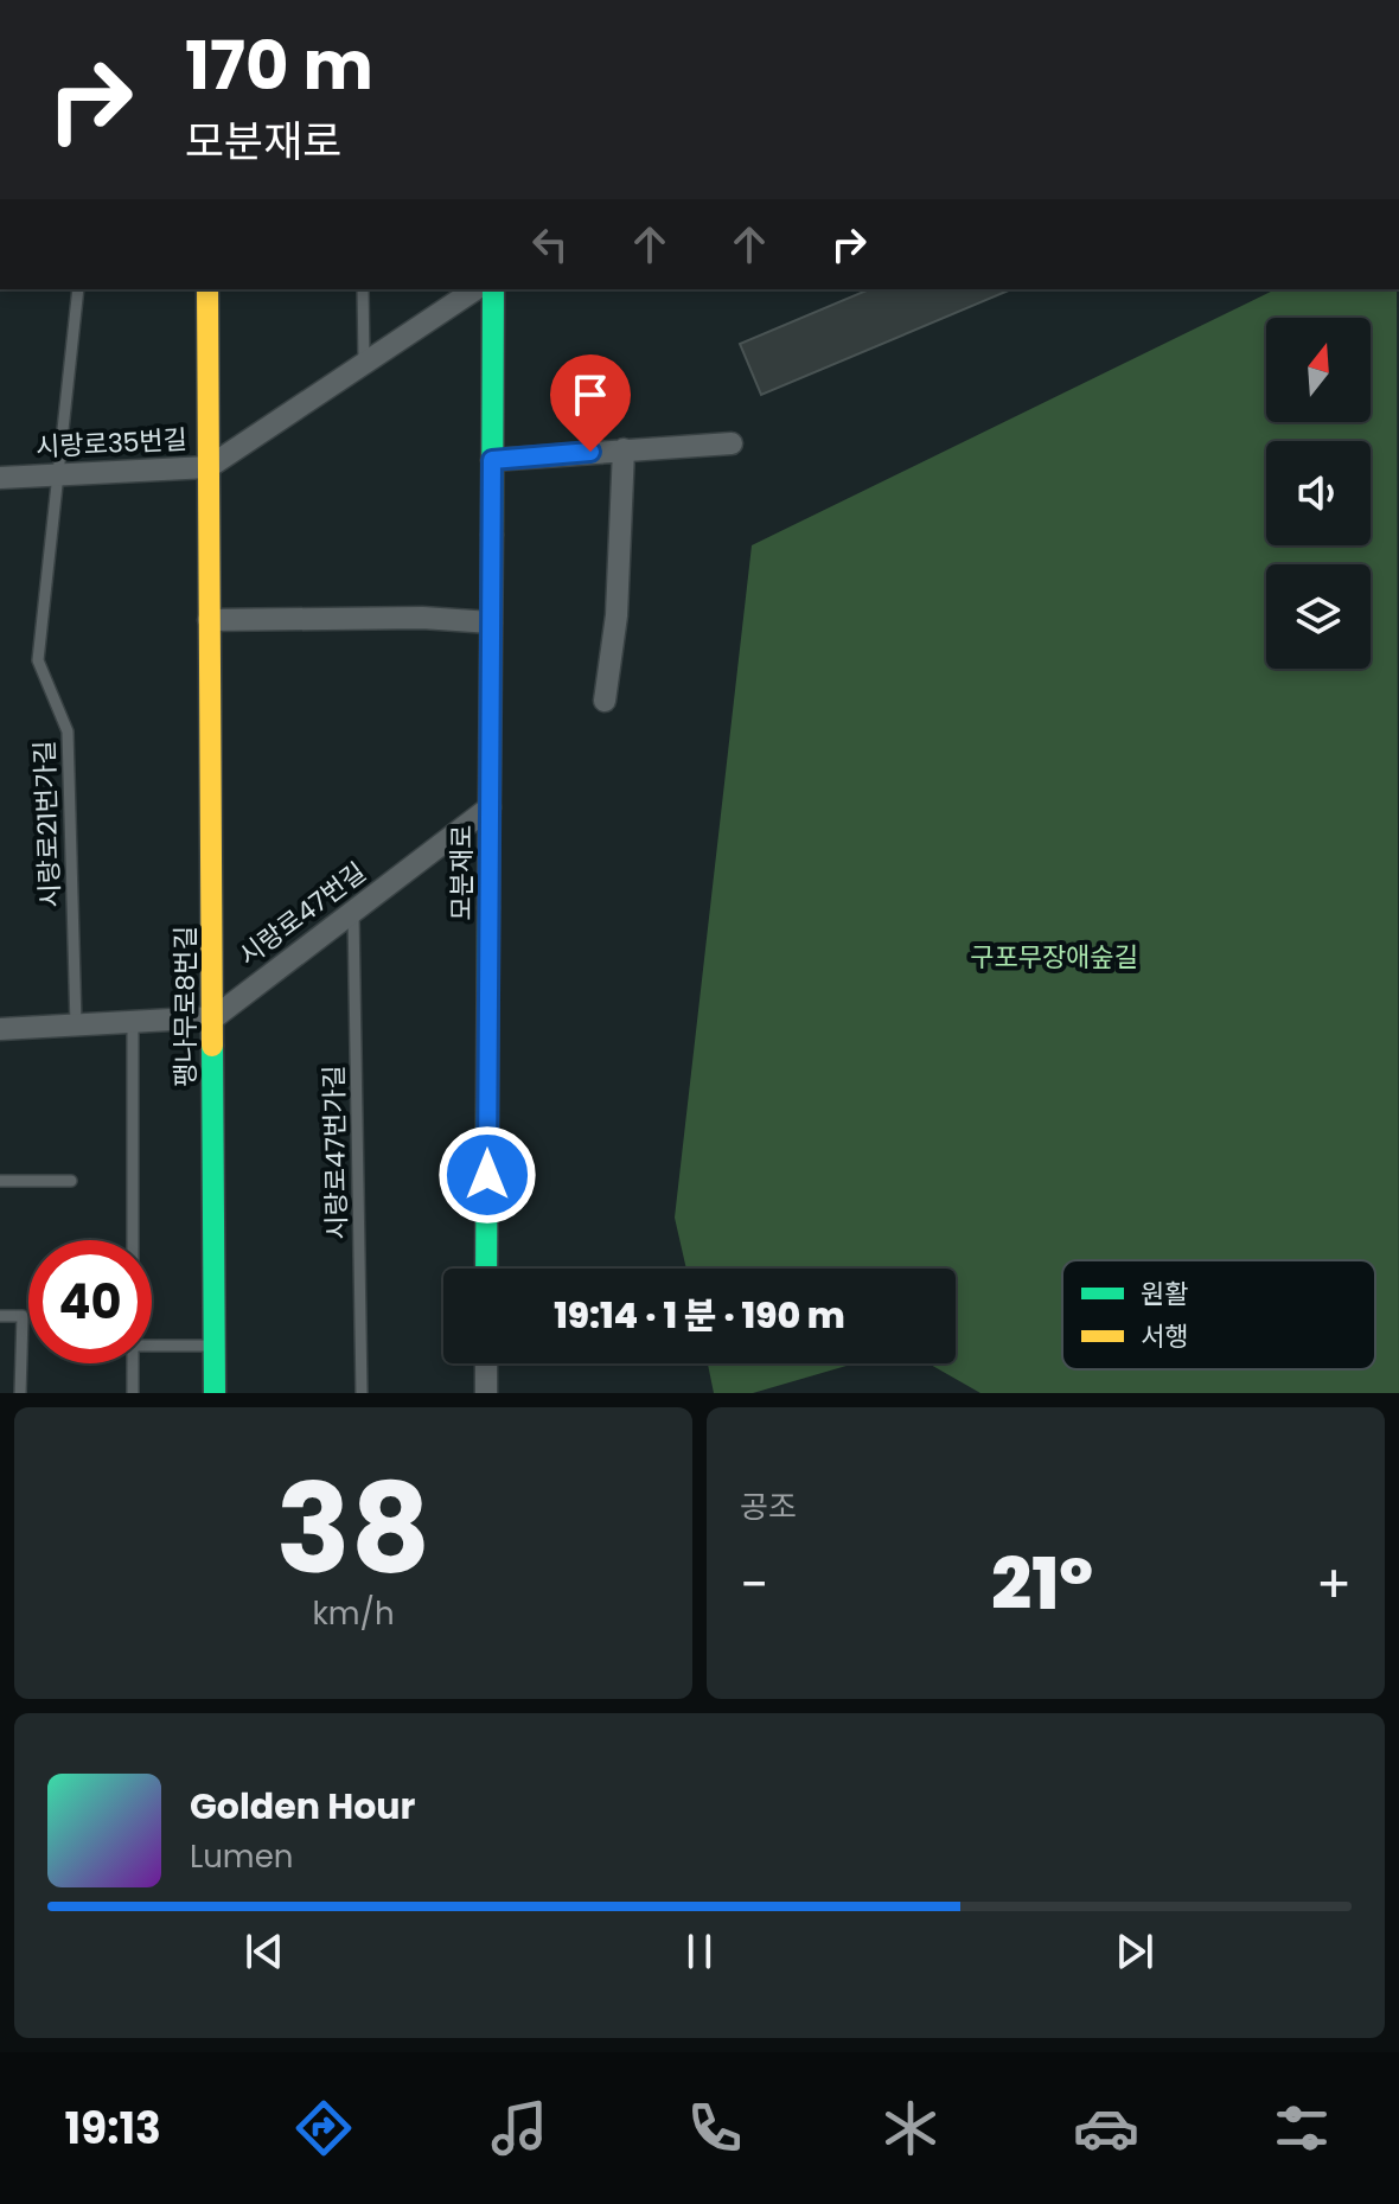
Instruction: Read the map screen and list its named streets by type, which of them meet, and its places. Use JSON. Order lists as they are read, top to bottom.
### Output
{
  "streets": {
    "street": [
      "시랑로35번길",
      "모분재로",
      "시랑로47번길",
      "팽나무로8번길"
    ],
    "lane": ["시랑로21번가길", "시랑로47번가길"]
  },
  "crossings": [
    ["시랑로35번길", "시랑로21번가길"],
    ["시랑로35번길", "팽나무로8번길"],
    ["모분재로", "시랑로47번길"],
    ["시랑로47번길", "팽나무로8번길"],
    ["시랑로47번길", "시랑로47번가길"]
  ],
  "parks": ["구포무장애숲길"],
  "legend": ["원활", "서행"],
  "north": "top",
  "page": {
    "turn": ["170 m", "모분재로"],
    "limit": "40",
    "trip": "19:14 · 1 분 · 190 m",
    "tile": [
      ["38", "km/h"],
      "공조"
    ],
    "heat": ["−", "21°", "+"],
    "song": ["Golden Hour", "Lumen"],
    "tabs": "19:13"
  }
}
